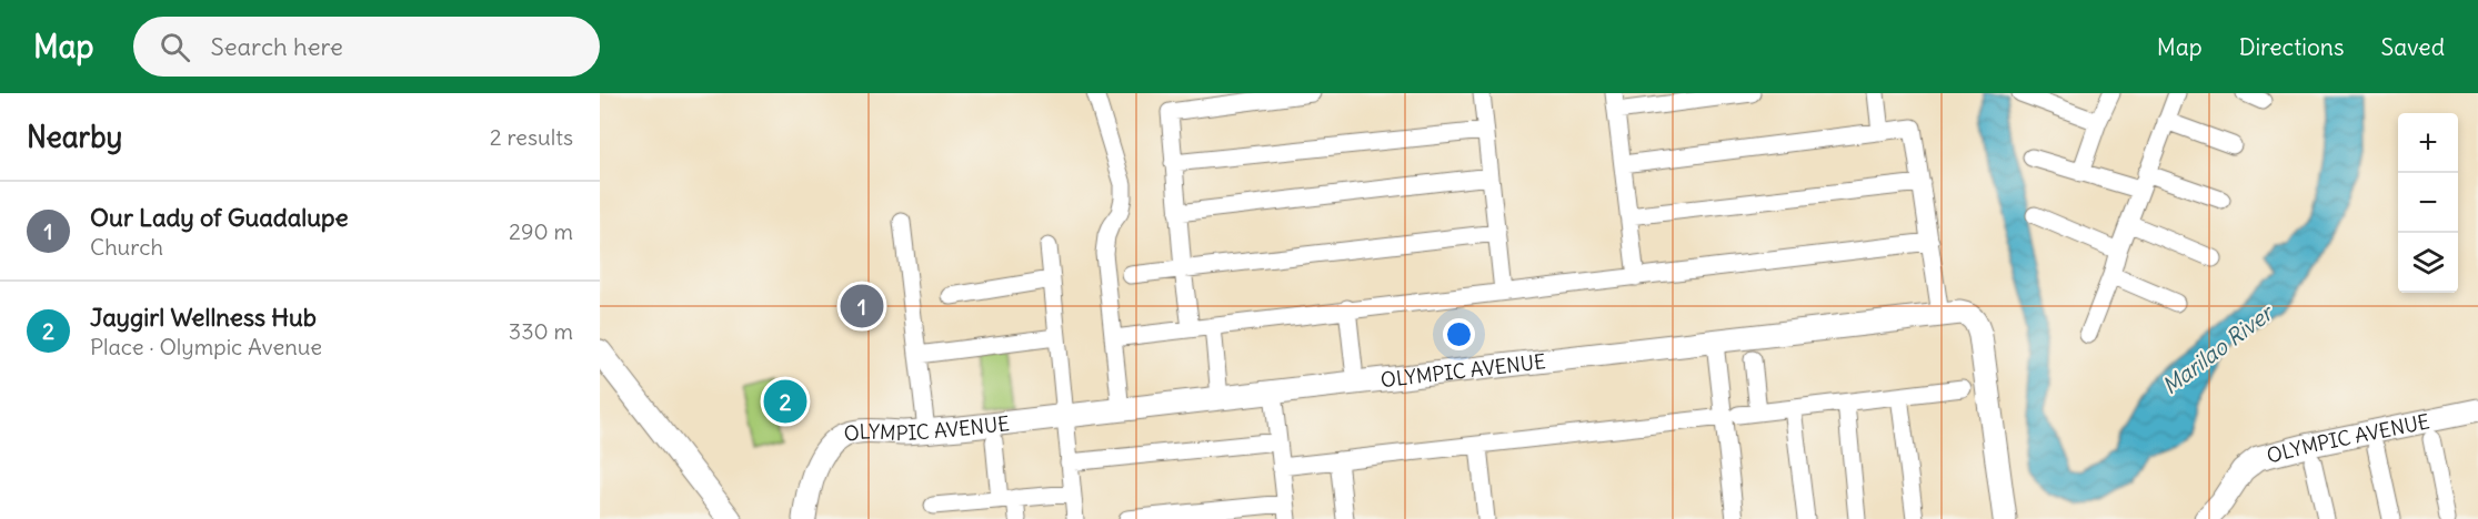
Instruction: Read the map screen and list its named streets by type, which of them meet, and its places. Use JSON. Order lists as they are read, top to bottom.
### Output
{
  "streets": {
    "street": ["OLYMPIC AVENUE"]
  },
  "water": ["Marilao River"],
  "page": {
    "header": "Map",
    "search": "Search here",
    "nav": ["Map", "Directions", "Saved"],
    "heading": ["Nearby", "2 results"],
    "map_buttons": ["+", "−"],
    "list": [
      {
        "mark": "1",
        "name": "Our Lady of Guadalupe",
        "note": "Church",
        "value": "290 m"
      },
      {
        "mark": "2",
        "name": "Jaygirl Wellness Hub",
        "note": "Place · Olympic Avenue",
        "value": "330 m"
      }
    ],
    "pins": ["1", "2"]
  }
}
